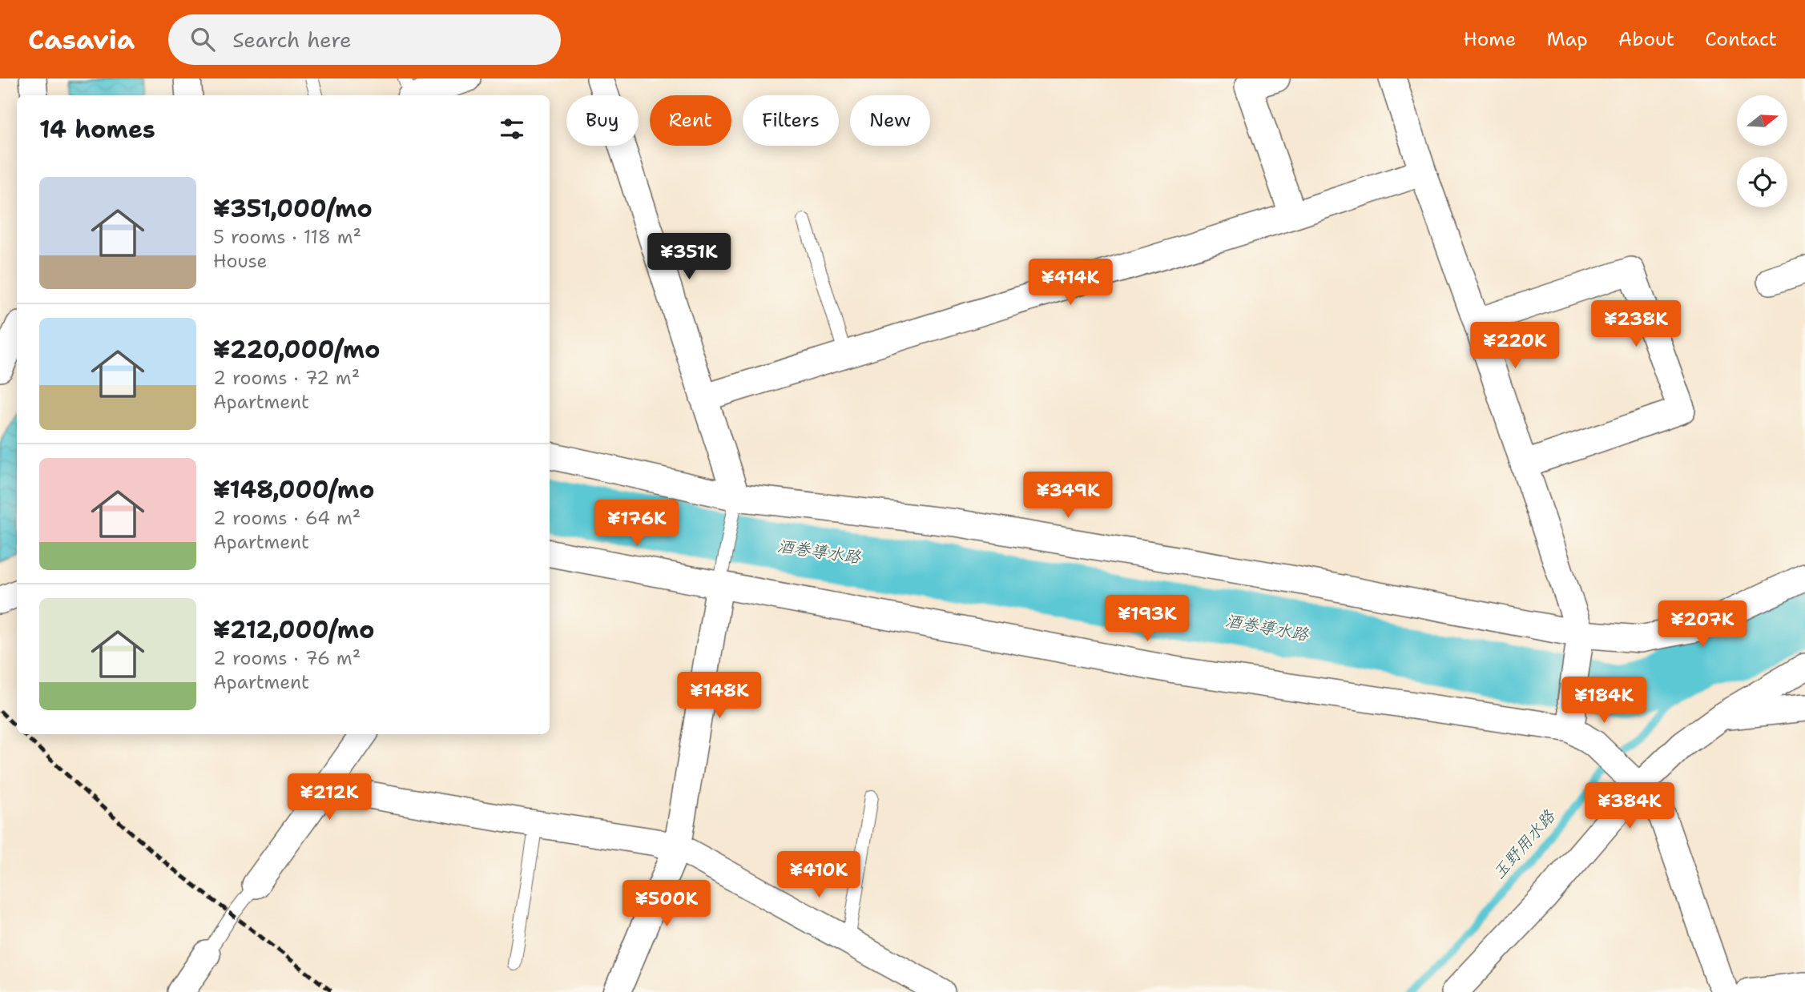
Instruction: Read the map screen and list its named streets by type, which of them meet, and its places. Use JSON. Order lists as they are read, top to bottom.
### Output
{
  "water": ["酒巻導水路", "玉野用水路"],
  "north": "right",
  "page": {
    "header": "Casavia",
    "search": "Search here",
    "nav": [
      "Home",
      "Map",
      "About",
      "Contact"
    ],
    "chip": [
      "Buy",
      "Rent",
      "Filters",
      "New"
    ],
    "heading": "14 homes",
    "list": [
      {
        "name": "¥351,000/mo",
        "note": "5 rooms · 118 m² · House"
      },
      {
        "name": "¥220,000/mo",
        "note": "2 rooms · 72 m² · Apartment"
      },
      {
        "name": "¥148,000/mo",
        "note": "2 rooms · 64 m² · Apartment"
      },
      {
        "name": "¥212,000/mo",
        "note": "2 rooms · 76 m² · Apartment"
      }
    ],
    "price": [
      "¥351K",
      "¥414K",
      "¥238K",
      "¥220K",
      "¥349K",
      "¥176K",
      "¥193K",
      "¥207K",
      "¥148K",
      "¥184K",
      "¥212K",
      "¥384K",
      "¥410K",
      "¥500K"
    ]
  }
}
